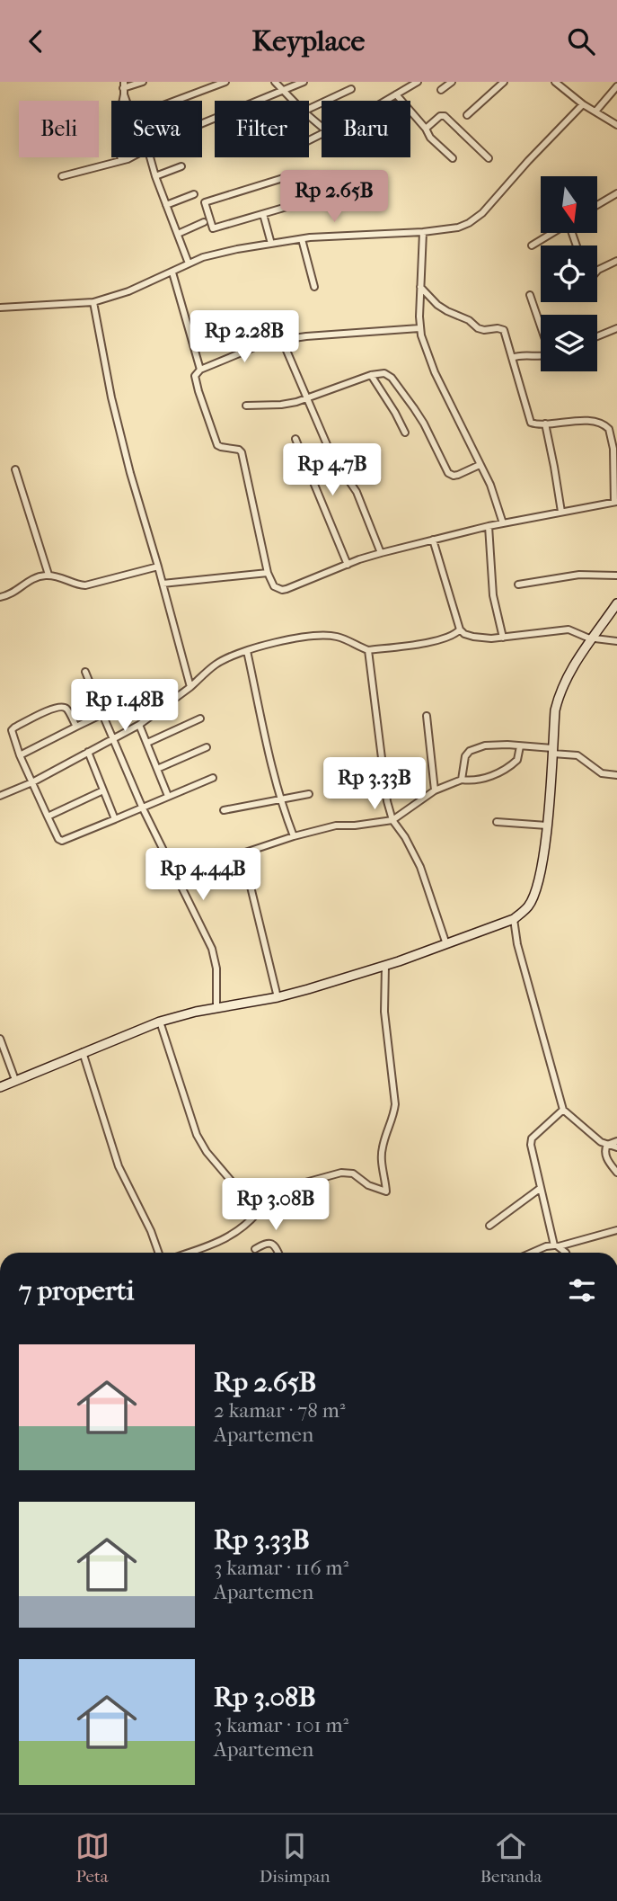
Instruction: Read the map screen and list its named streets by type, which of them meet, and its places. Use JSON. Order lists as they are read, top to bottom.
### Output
{
  "north": "bottom",
  "page": {
    "header": "Keyplace",
    "chip": [
      "Beli",
      "Sewa",
      "Filter",
      "Baru"
    ],
    "price": [
      "Rp 2.65B",
      "Rp 2.28B",
      "Rp 4.7B",
      "Rp 1.48B",
      "Rp 3.33B",
      "Rp 4.44B",
      "Rp 3.08B"
    ],
    "heading": "7 properti",
    "list": [
      {
        "name": "Rp 2.65B",
        "note": "2 kamar · 78 m² · Apartemen"
      },
      {
        "name": "Rp 3.33B",
        "note": "3 kamar · 116 m² · Apartemen"
      },
      {
        "name": "Rp 3.08B",
        "note": "3 kamar · 101 m² · Apartemen"
      }
    ],
    "tabs": ["Peta", "Disimpan", "Beranda"]
  }
}
